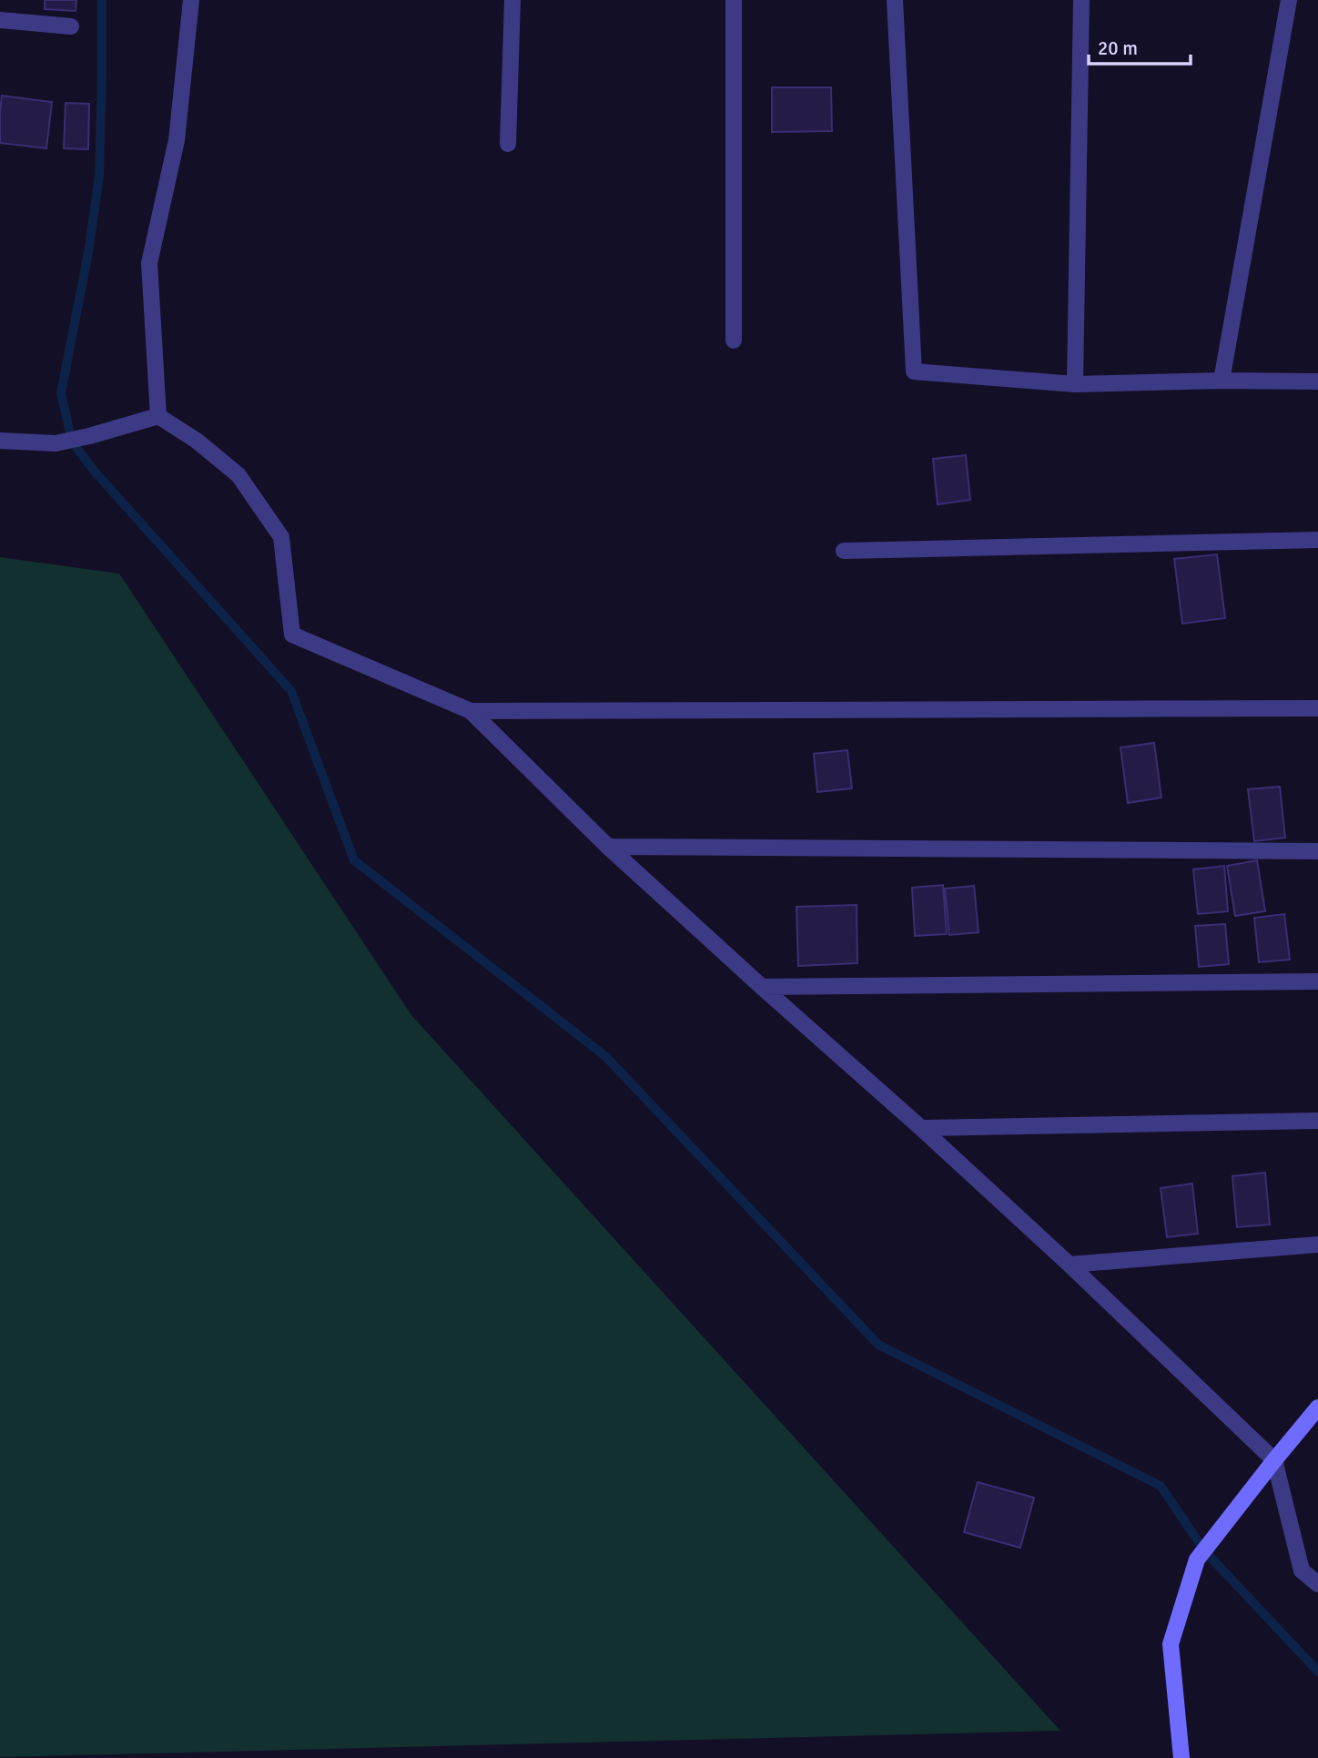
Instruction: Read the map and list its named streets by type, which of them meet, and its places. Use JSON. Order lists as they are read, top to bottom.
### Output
{
  "scale_bar": "20 m"
}
